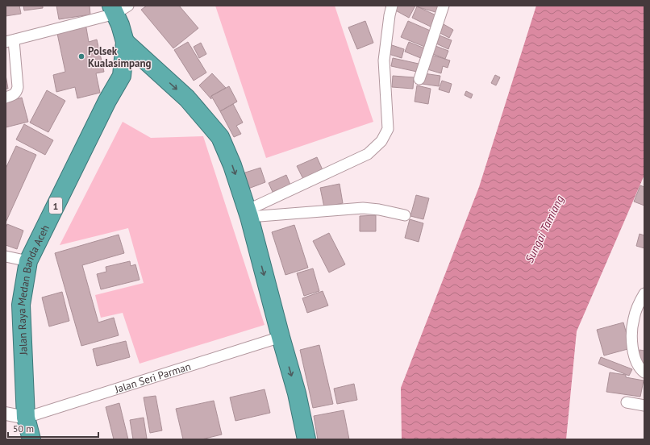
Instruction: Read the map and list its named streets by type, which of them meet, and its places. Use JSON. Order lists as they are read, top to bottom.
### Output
{
  "streets": {
    "highway": ["1", "Jalan Raya Medan Banda Aceh"],
    "street": ["Jalan Seri Parman"]
  },
  "crossings": [
    ["Jalan Raya Medan Banda Aceh", "Jalan Seri Parman"]
  ],
  "water": ["Sungai Tamiang"],
  "places": ["Polsek Kualasimpang"],
  "scale_bar": "50 m"
}
